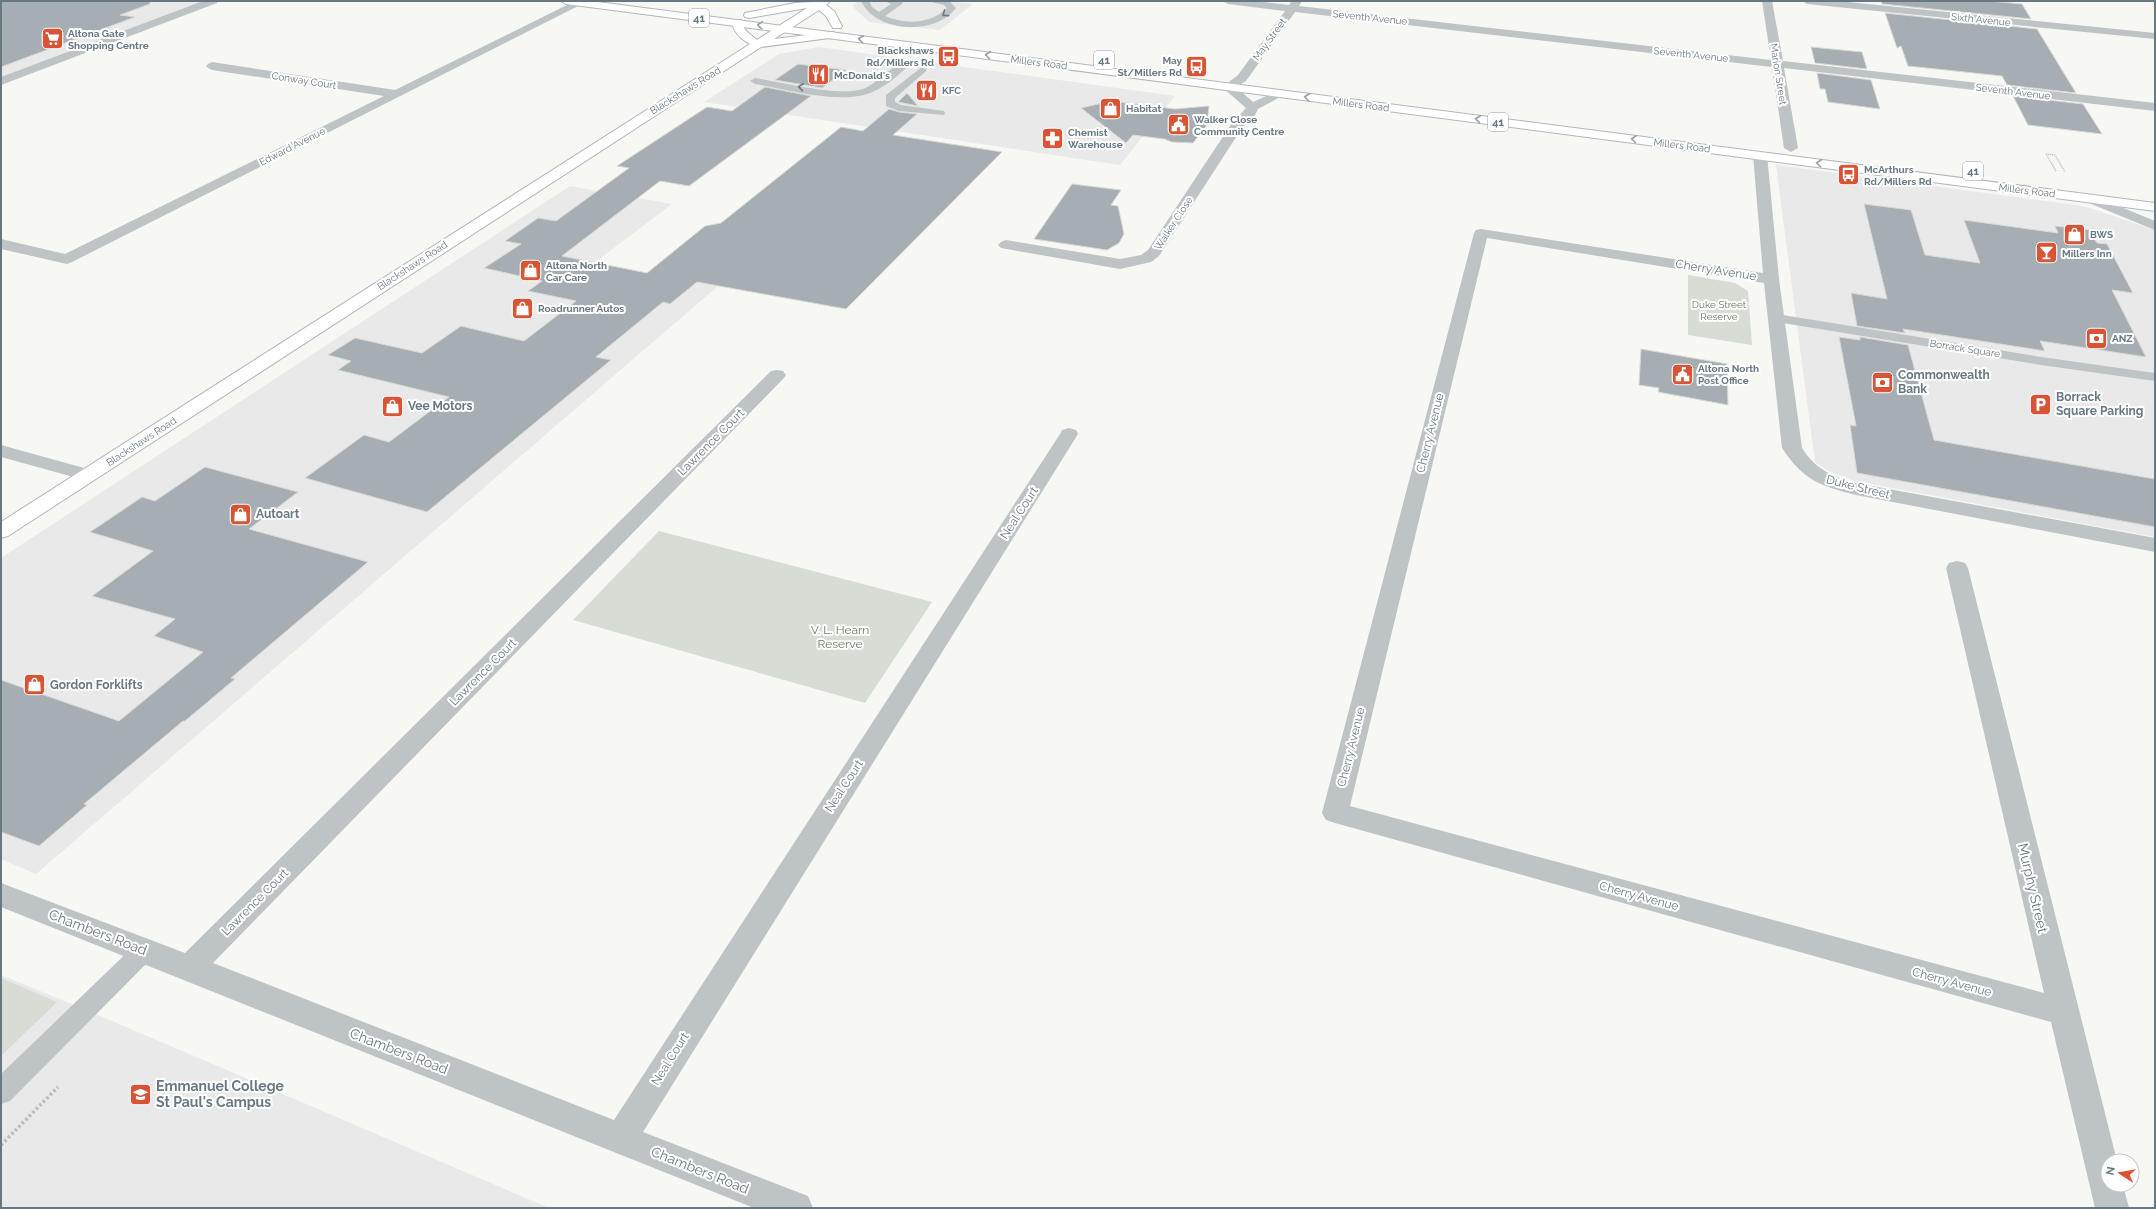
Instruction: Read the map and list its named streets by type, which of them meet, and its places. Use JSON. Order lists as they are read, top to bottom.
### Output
{
  "streets": {
    "main road": ["41", "Millers Road", "Blackshaws Road"],
    "street": [
      "Seventh Avenue",
      "Sixth Avenue",
      "May Street",
      "Marion Street",
      "Conway Court",
      "Edward Avenue",
      "Walker Close",
      "Cherry Avenue",
      "Lawrence Court",
      "Duke Street",
      "Neal Court",
      "Murphy Street",
      "Chambers Road"
    ],
    "lane": ["Borrack Square"]
  },
  "crossings": [
    ["Seventh Avenue", "May Street"],
    ["Seventh Avenue", "Marion Street"],
    ["May Street", "Millers Road"],
    ["Millers Road", "Marion Street"],
    ["Millers Road", "Blackshaws Road"],
    ["Millers Road", "Edward Avenue"],
    ["Millers Road", "Walker Close"],
    ["Millers Road", "Duke Street"],
    ["Conway Court", "Edward Avenue"],
    ["Cherry Avenue", "Duke Street"],
    ["Cherry Avenue", "Murphy Street"],
    ["Borrack Square", "Duke Street"],
    ["Lawrence Court", "Chambers Road"],
    ["Neal Court", "Chambers Road"]
  ],
  "parks": ["Duke Street Reserve", "V. L. Hearn Reserve"],
  "places": {
    "supermarket": ["Altona Gate Shopping Centre"],
    "bus stop": ["Blackshaws Rd/Millers Rd", "May St/Millers Rd", "McArthurs Rd/Millers Rd"],
    "restaurant": ["McDonald's", "KFC"],
    "shop": [
      "Habitat",
      "BWS",
      "Altona North Car Care",
      "Roadrunner Autos",
      "Vee Motors",
      "Autoart",
      "Gordon Forklifts"
    ],
    "public building": ["Walker Close Community Centre", "Altona North Post Office"],
    "pharmacy": ["Chemist Warehouse"],
    "bar": ["Millers Inn"],
    "bank": ["ANZ", "Commonwealth Bank"],
    "parking": ["Borrack Square Parking"],
    "school or university": ["Emmanuel College St Paul's Campus"]
  },
  "north": "left"
}
